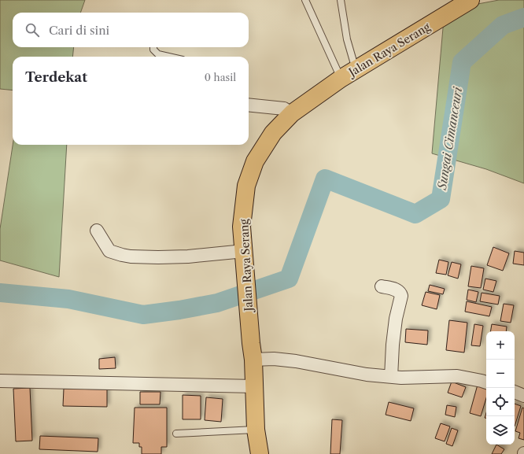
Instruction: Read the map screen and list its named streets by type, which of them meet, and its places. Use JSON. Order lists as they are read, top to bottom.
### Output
{
  "streets": {
    "highway": ["Jalan Raya Serang"]
  },
  "water": ["Sungai Cimanceuri"],
  "page": {
    "search": "Cari di sini",
    "heading": ["Terdekat", "0 hasil"],
    "map_buttons": ["+", "−"]
  }
}
